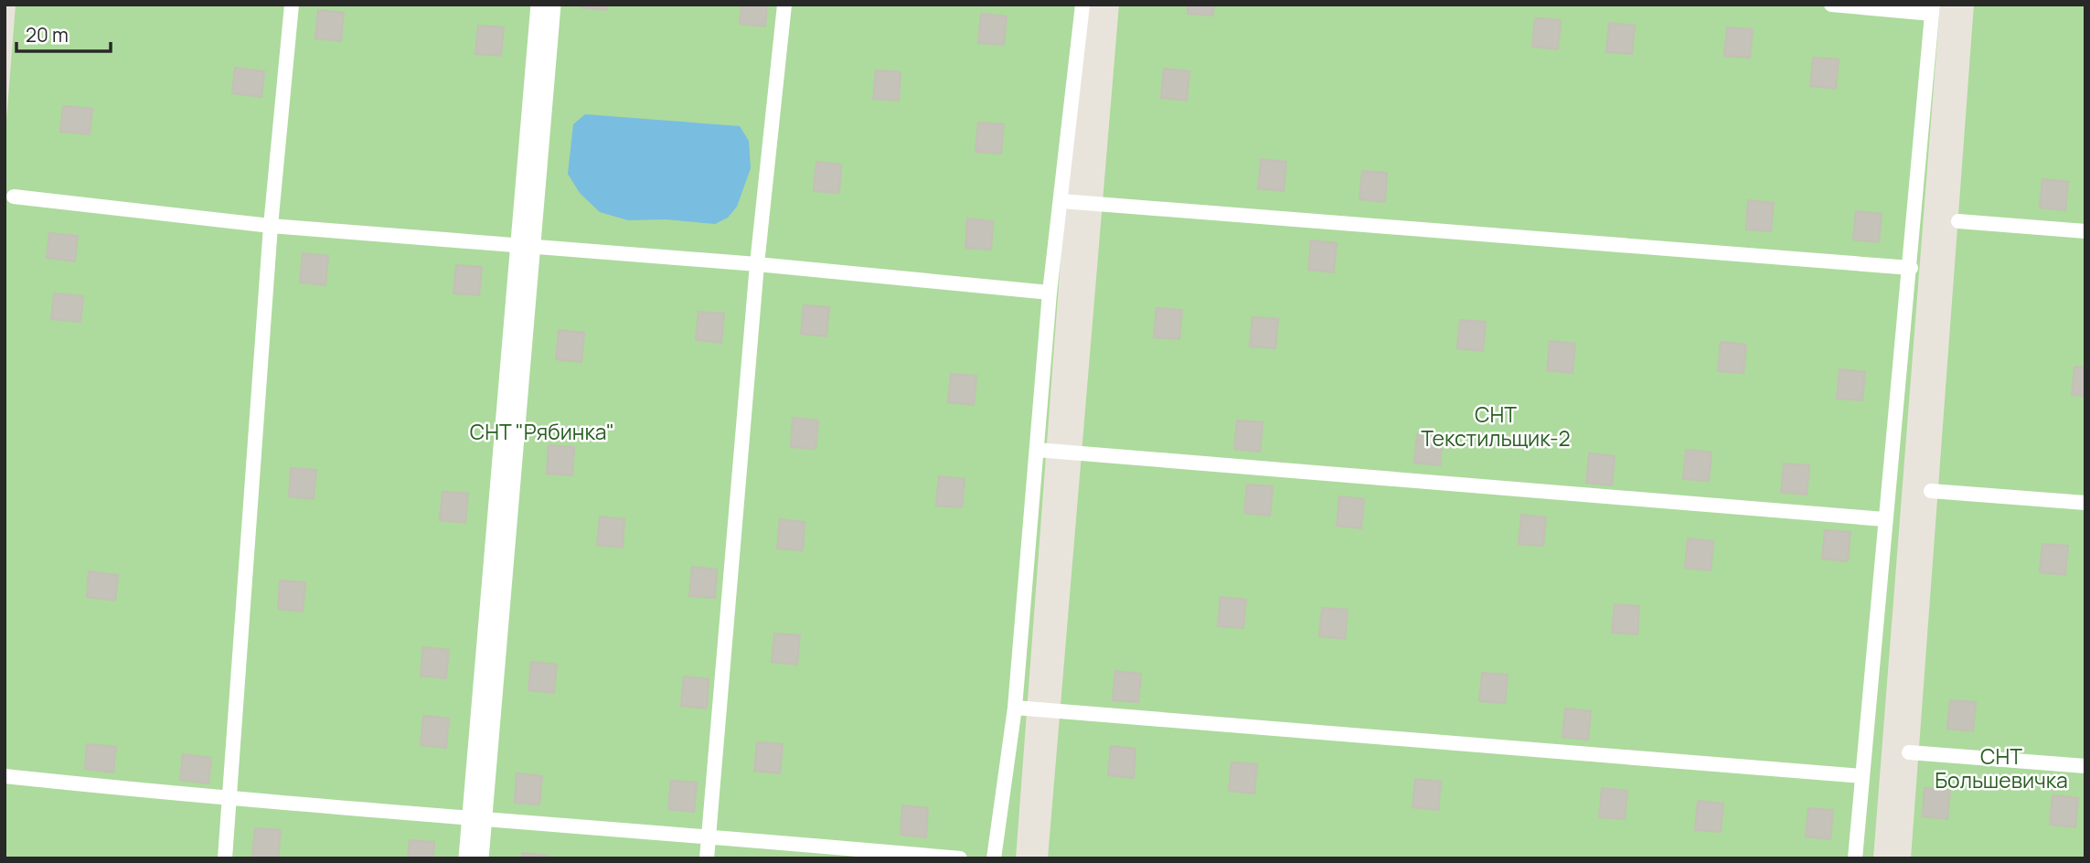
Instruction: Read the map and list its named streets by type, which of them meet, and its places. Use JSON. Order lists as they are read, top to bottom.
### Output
{
  "parks": ["СНТ Текстильщик-2", "СНТ \"Рябинка\"", "СНТ Большевичка"],
  "scale_bar": "20 m"
}
